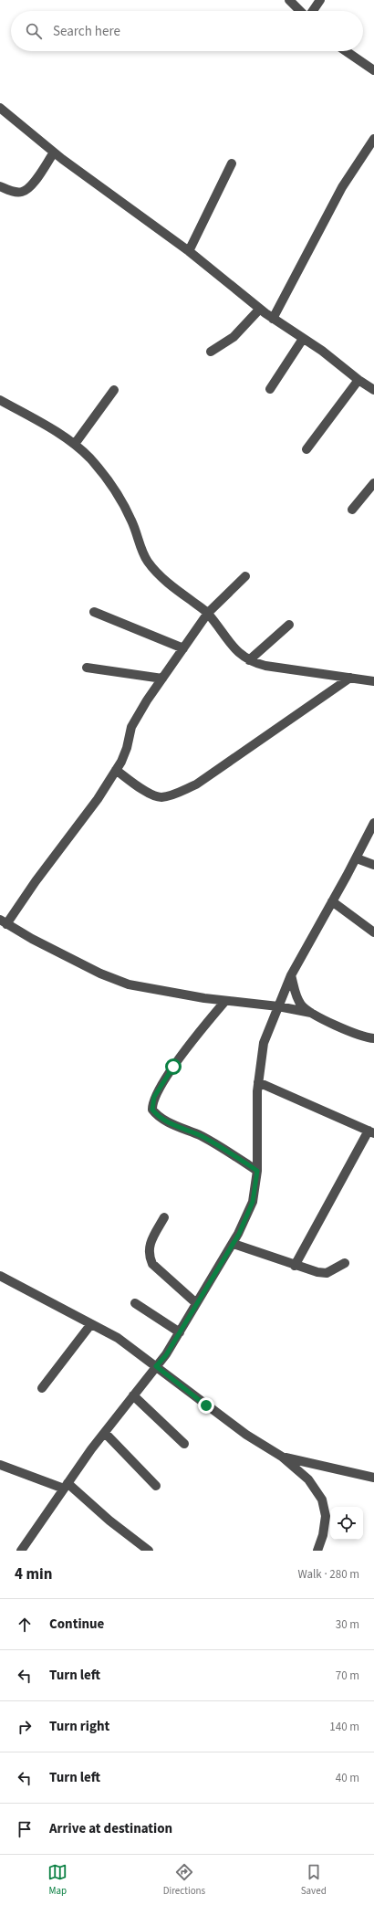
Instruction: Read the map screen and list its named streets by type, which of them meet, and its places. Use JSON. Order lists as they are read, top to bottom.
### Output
{
  "page": {
    "search": "Search here",
    "heading": ["4 min", "Walk · 280 m"],
    "list": [
      ["Continue", "30 m"],
      ["Turn left", "70 m"],
      ["Turn right", "140 m"],
      ["Turn left", "40 m"],
      "Arrive at destination"
    ],
    "nav": ["Map", "Directions", "Saved"]
  }
}
